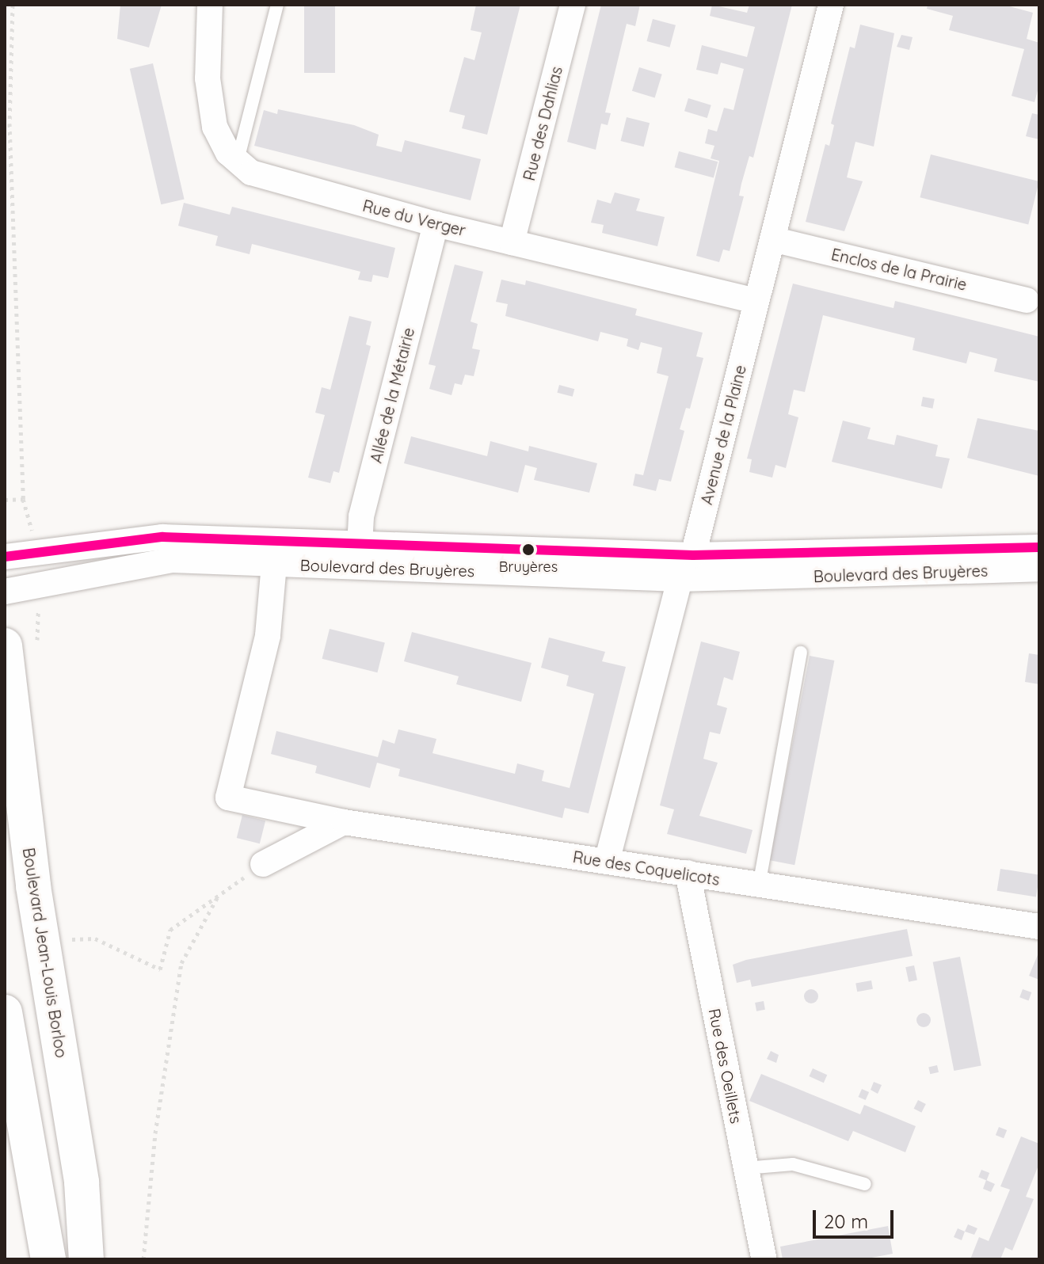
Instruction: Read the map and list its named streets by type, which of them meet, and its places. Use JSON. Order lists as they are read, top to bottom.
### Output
{
  "streets": {
    "main road": ["Boulevard Jean-Louis Borloo"],
    "street": [
      "Rue des Dahlias",
      "Rue du Verger",
      "Enclos de la Prairie",
      "Allée de la Métairie",
      "Avenue de la Plaine",
      "Boulevard des Bruyères",
      "Rue des Coquelicots",
      "Rue des Oeillets"
    ]
  },
  "crossings": [
    ["Rue des Dahlias", "Rue du Verger"],
    ["Rue du Verger", "Allée de la Métairie"],
    ["Rue du Verger", "Avenue de la Plaine"],
    ["Enclos de la Prairie", "Avenue de la Plaine"],
    ["Allée de la Métairie", "Boulevard des Bruyères"],
    ["Avenue de la Plaine", "Boulevard des Bruyères"],
    ["Avenue de la Plaine", "Rue des Coquelicots"],
    ["Boulevard des Bruyères", "Rue des Coquelicots"],
    ["Rue des Coquelicots", "Rue des Oeillets"]
  ],
  "places": ["Bruyères"],
  "scale_bar": "20 m"
}
